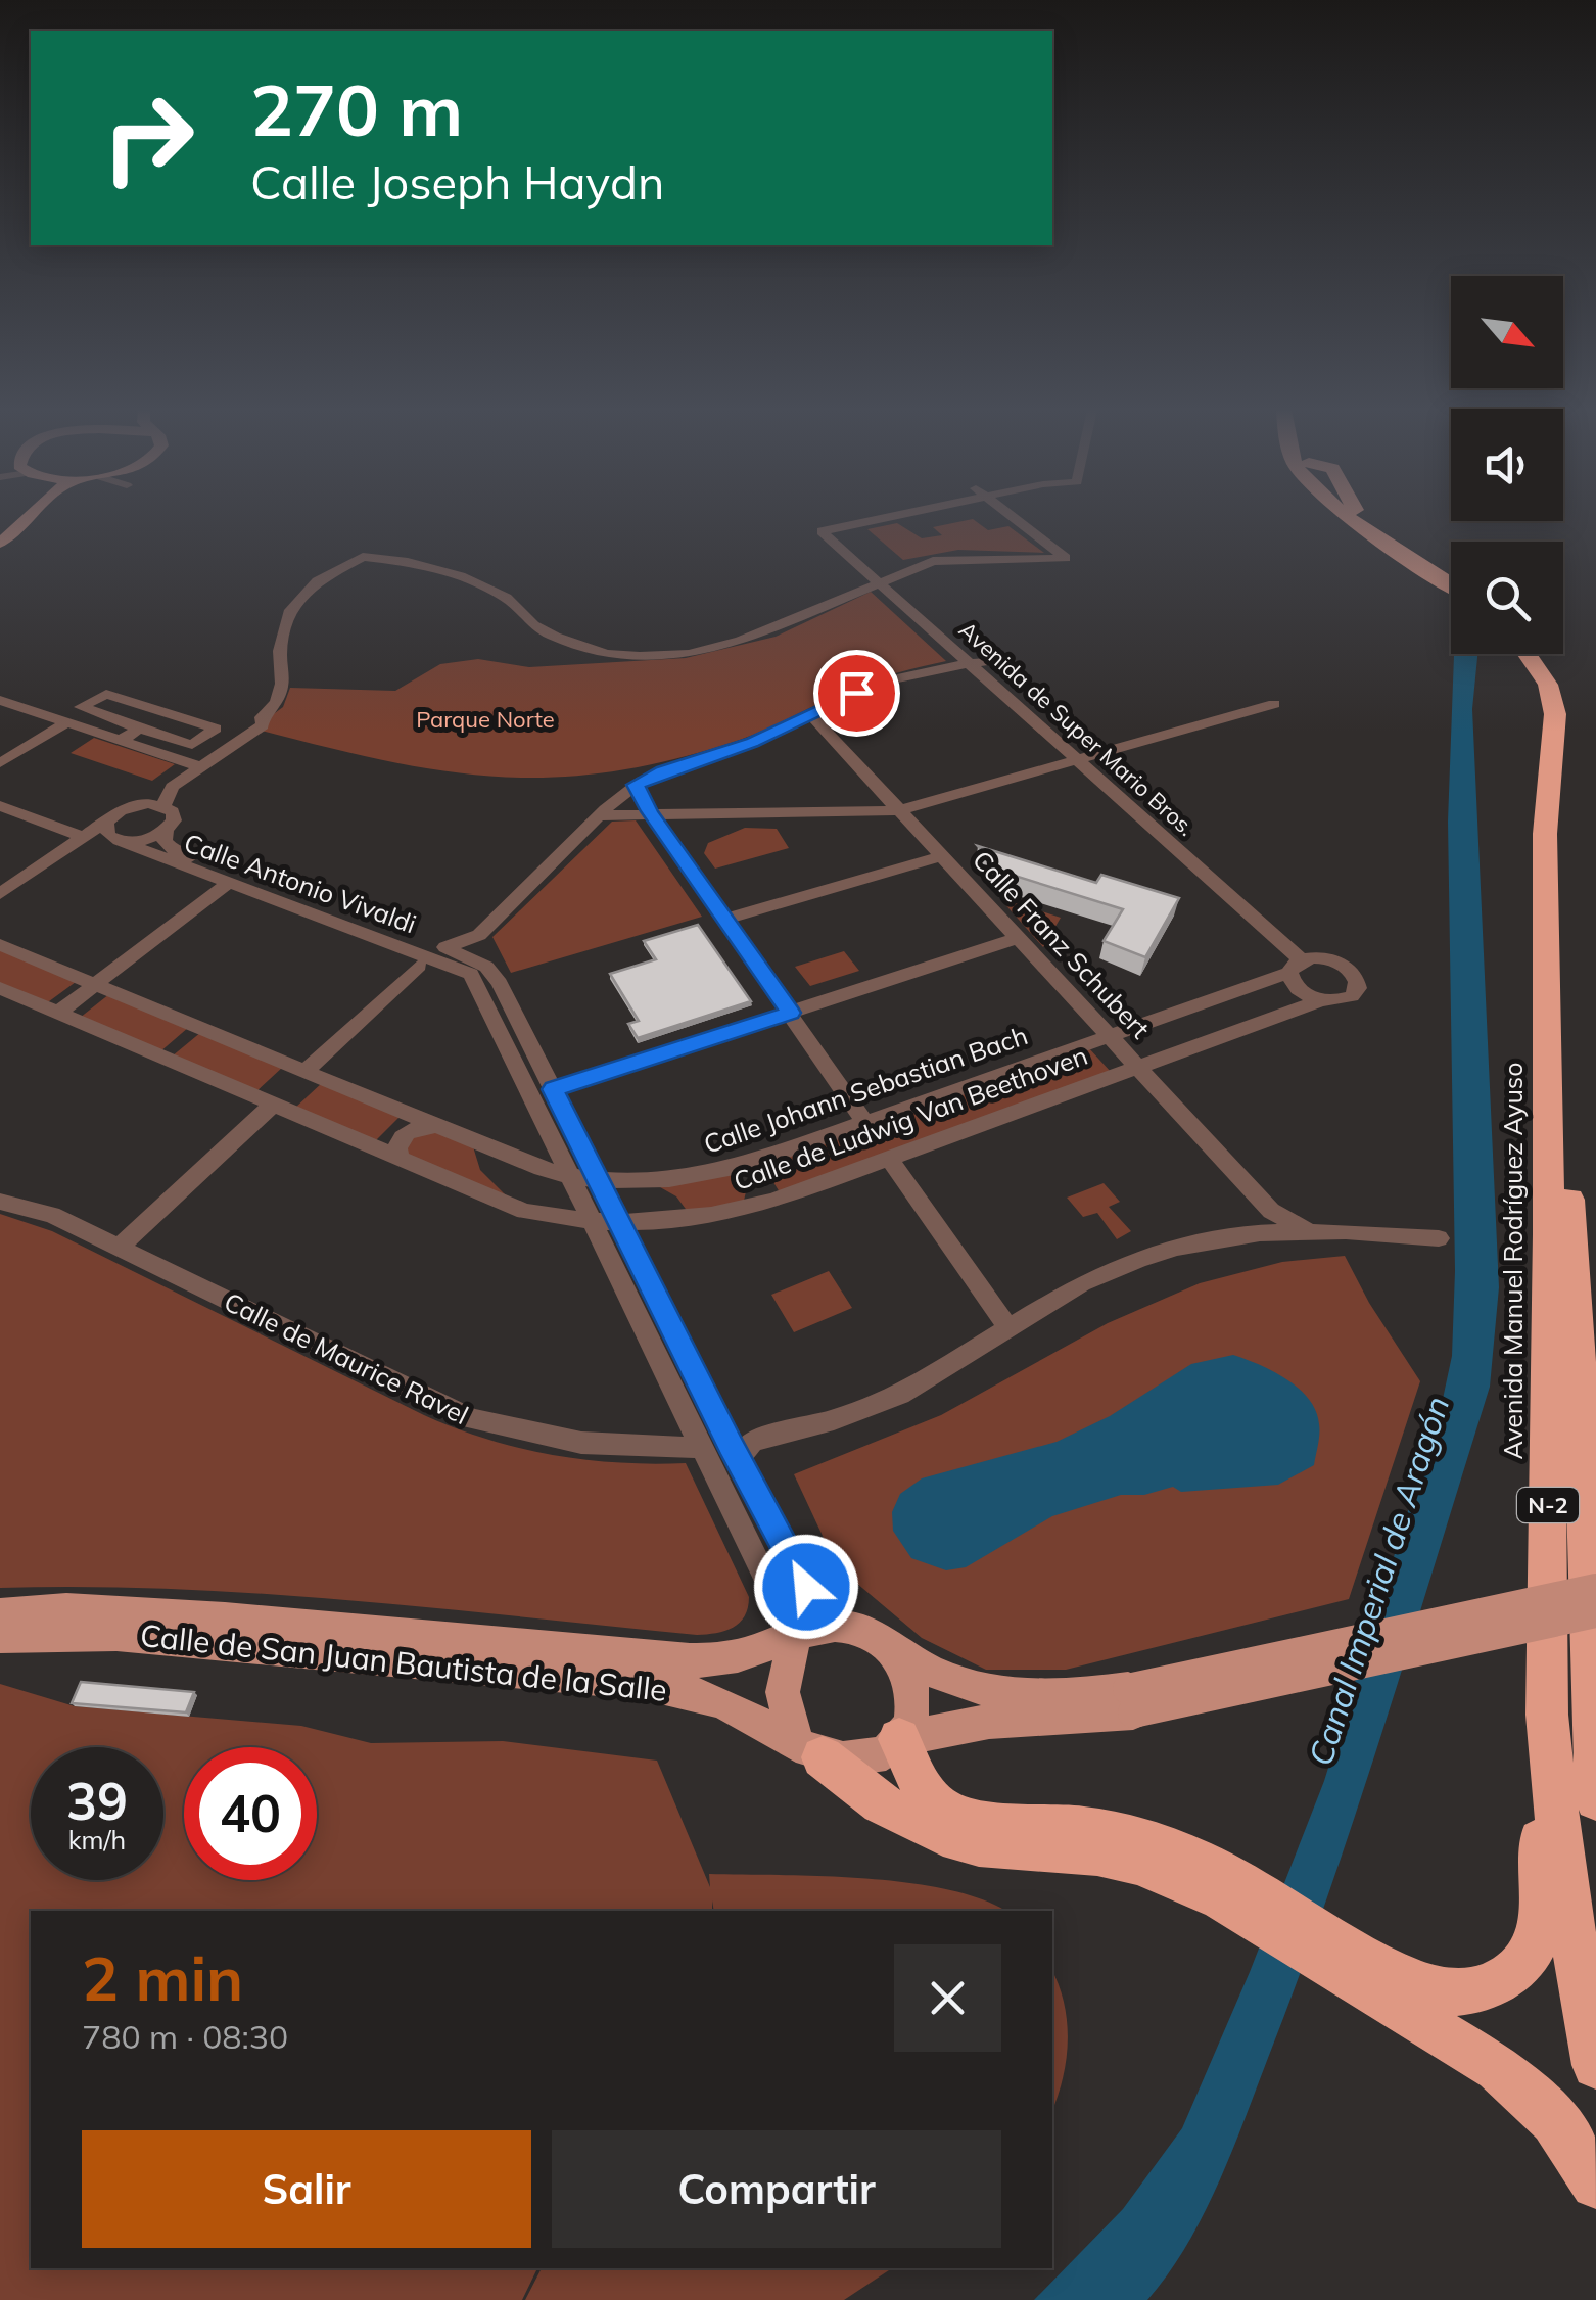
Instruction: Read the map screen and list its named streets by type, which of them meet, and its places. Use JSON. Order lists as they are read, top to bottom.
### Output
{
  "streets": {
    "highway": ["Avenida Manuel Rodríguez Ayuso", "N-2"],
    "main road": ["Calle de San Juan Bautista de la Salle"],
    "street": [
      "Avenida de Super Mario Bros.",
      "Calle Antonio Vivaldi",
      "Calle Franz Schubert",
      "Calle Johann Sebastian Bach",
      "Calle de Ludwig Van Beethoven",
      "Calle de Maurice Ravel"
    ]
  },
  "crossings": [
    ["Avenida de Super Mario Bros.", "Calle Johann Sebastian Bach"],
    ["Avenida de Super Mario Bros.", "Calle de Ludwig Van Beethoven"],
    ["Calle Franz Schubert", "Calle Johann Sebastian Bach"],
    ["Calle Franz Schubert", "Calle de Ludwig Van Beethoven"],
    ["Calle Johann Sebastian Bach", "Calle de Ludwig Van Beethoven"]
  ],
  "water": ["Canal Imperial de Aragón"],
  "parks": ["Parque Norte"],
  "north": "bottom right",
  "page": {
    "turn": ["270 m", "Calle Joseph Haydn"],
    "speed": "39 km/h",
    "limit": "40",
    "heading": ["2 min", "780 m · 08:30"],
    "buttons": ["Salir", "Compartir"]
  }
}
